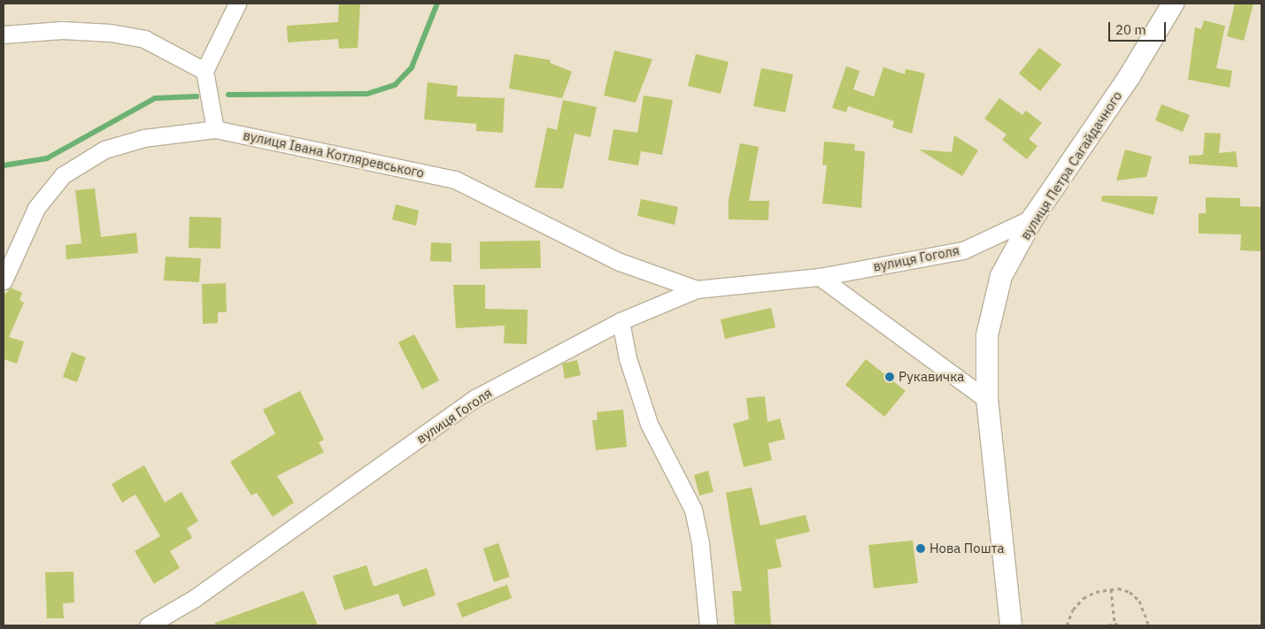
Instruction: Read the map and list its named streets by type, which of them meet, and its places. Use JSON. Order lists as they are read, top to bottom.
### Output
{
  "streets": {
    "street": ["вулиця Івана Котляревського", "вулиця Петра Сагайдачного", "вулиця Гоголя"]
  },
  "crossings": [
    ["вулиця Івана Котляревського", "вулиця Гоголя"],
    ["вулиця Петра Сагайдачного", "вулиця Гоголя"]
  ],
  "places": ["Рукавичка", "Нова Пошта"],
  "scale_bar": "20 m"
}
